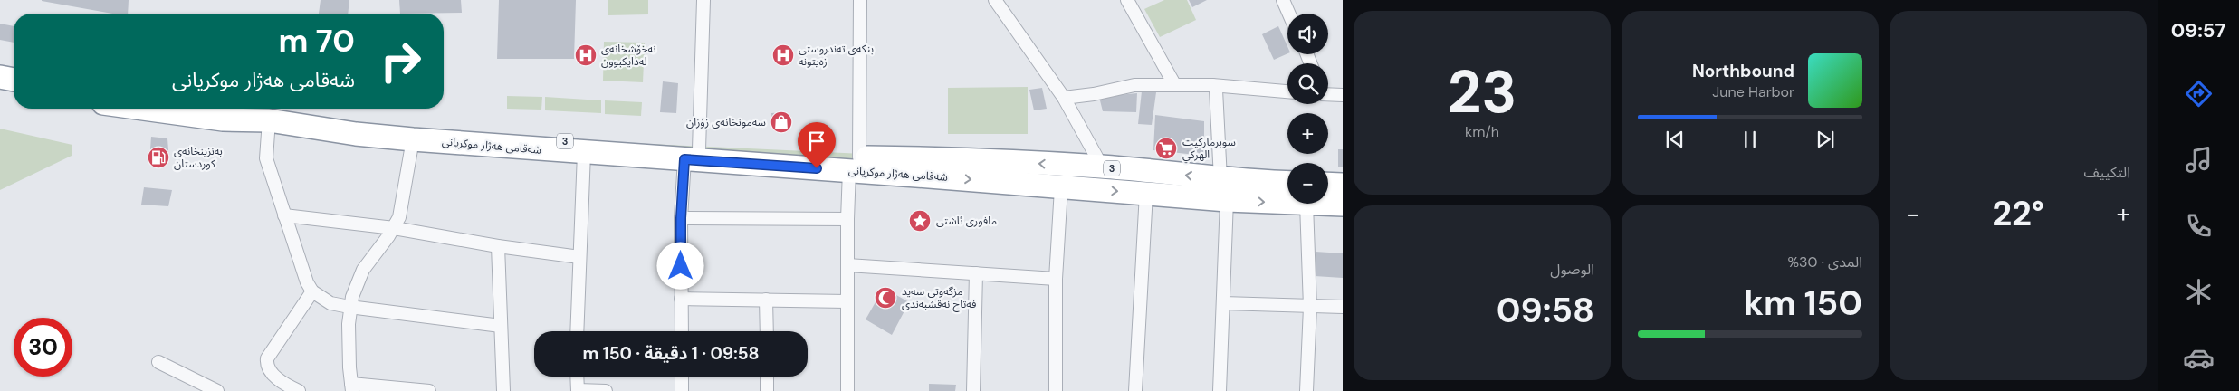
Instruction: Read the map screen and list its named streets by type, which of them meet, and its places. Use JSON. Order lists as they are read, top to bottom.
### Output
{
  "streets": {
    "highway": ["3", "شەقامی ھەژار موکریانی"]
  },
  "places": {
    "hospital": ["نەخۆشخانەی لەدایکبوون", "بنکەی تەندروستی زەیتونە"],
    "shop": ["سەمونخانەی زۆزان"],
    "supermarket": ["سوبرماركيت الهركي"],
    "fuel station": ["بەنزینخانەی كوردستان"],
    "place": ["مافوری ئاشتی"],
    "mosque": ["مزگەوتی سەید فەتاح نەقشبەندی"]
  },
  "page": {
    "tabs": "09:57",
    "tile": [
      "التكييف",
      ["23", "km/h"],
      ["المدى · 30%", "150 km"],
      ["الوصول", "09:58"]
    ],
    "map_buttons": ["+", "−"],
    "turn": ["70 m", "شەقامی ھەژار موکریانی"],
    "song": ["Northbound", "June Harbor"],
    "heat": ["−", "22°", "+"],
    "limit": "30",
    "trip": "09:58 · 1 دقيقة · 150 m"
  }
}
